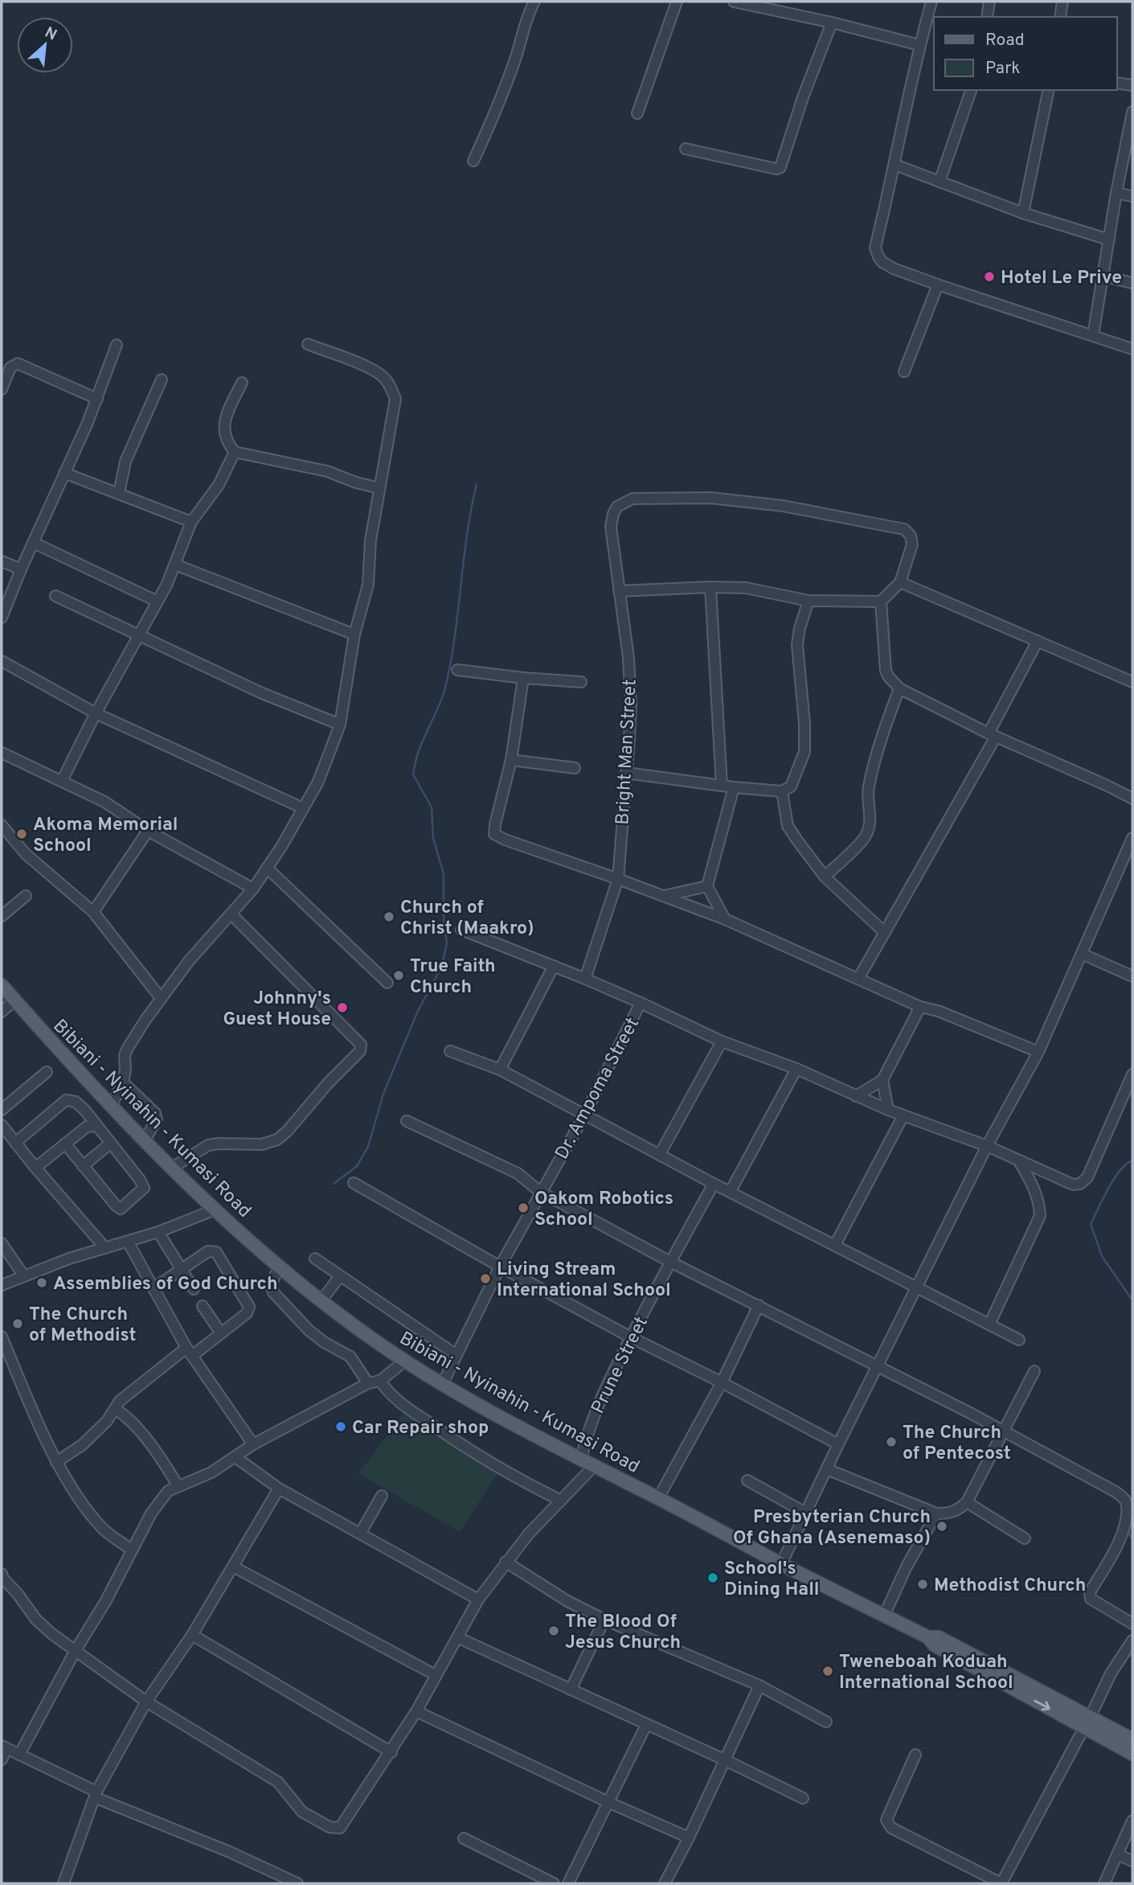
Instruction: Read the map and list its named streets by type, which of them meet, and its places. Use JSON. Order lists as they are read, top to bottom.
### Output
{
  "streets": {
    "main road": ["Bibiani - Nyinahin - Kumasi Road"],
    "street": ["Bright Man Street", "Dr. Ampoma Street", "Prune Street"]
  },
  "crossings": [
    ["Dr. Ampoma Street", "Bibiani - Nyinahin - Kumasi Road"],
    ["Bibiani - Nyinahin - Kumasi Road", "Prune Street"]
  ],
  "places": [
    "Hotel Le Prive",
    "Akoma Memorial School",
    "Church of Christ (Maakro)",
    "True Faith Church",
    "Johnny's Guest House",
    "Oakom Robotics School",
    "Living Stream International School",
    "Assemblies of God Church",
    "The Church of Methodist",
    "Car Repair shop",
    "The Church of Pentecost",
    "Presbyterian Church Of Ghana (Asenemaso)",
    "School's Dining Hall",
    "Methodist Church",
    "The Blood Of Jesus Church",
    "Tweneboah Koduah International School"
  ],
  "legend": ["Road", "Park"],
  "north": "top right"
}
